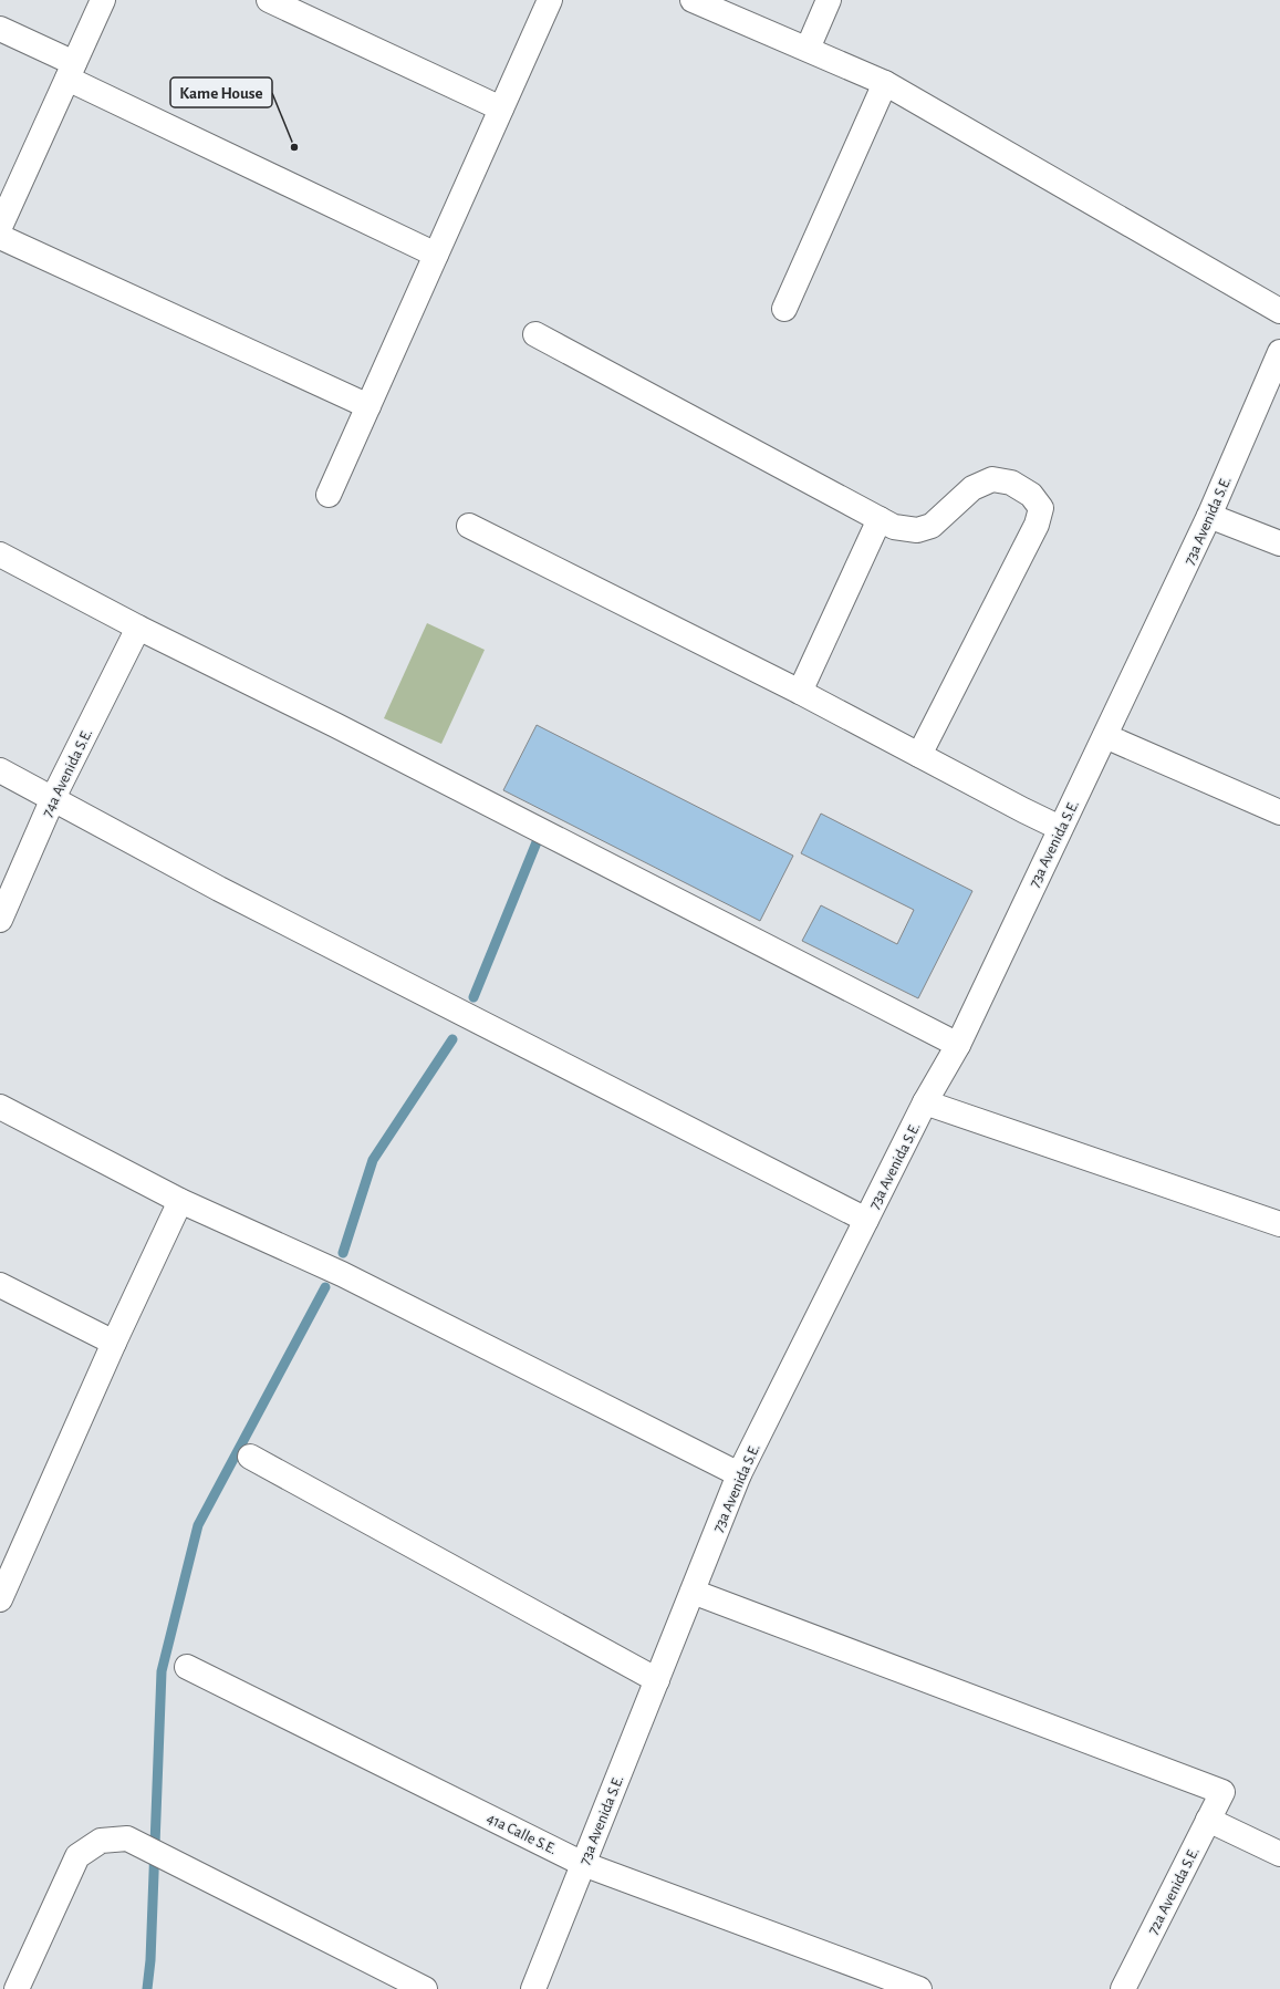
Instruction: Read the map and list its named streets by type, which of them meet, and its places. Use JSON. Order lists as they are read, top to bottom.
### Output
{
  "streets": {
    "street": [
      "73a Avenida S.E.",
      "74a Avenida S.E.",
      "41a Calle S.E.",
      "72a Avenida S.E."
    ]
  },
  "crossings": [
    ["73a Avenida S.E.", "41a Calle S.E."],
    ["73a Avenida S.E.", "72a Avenida S.E."]
  ],
  "places": ["Kame House"]
}
